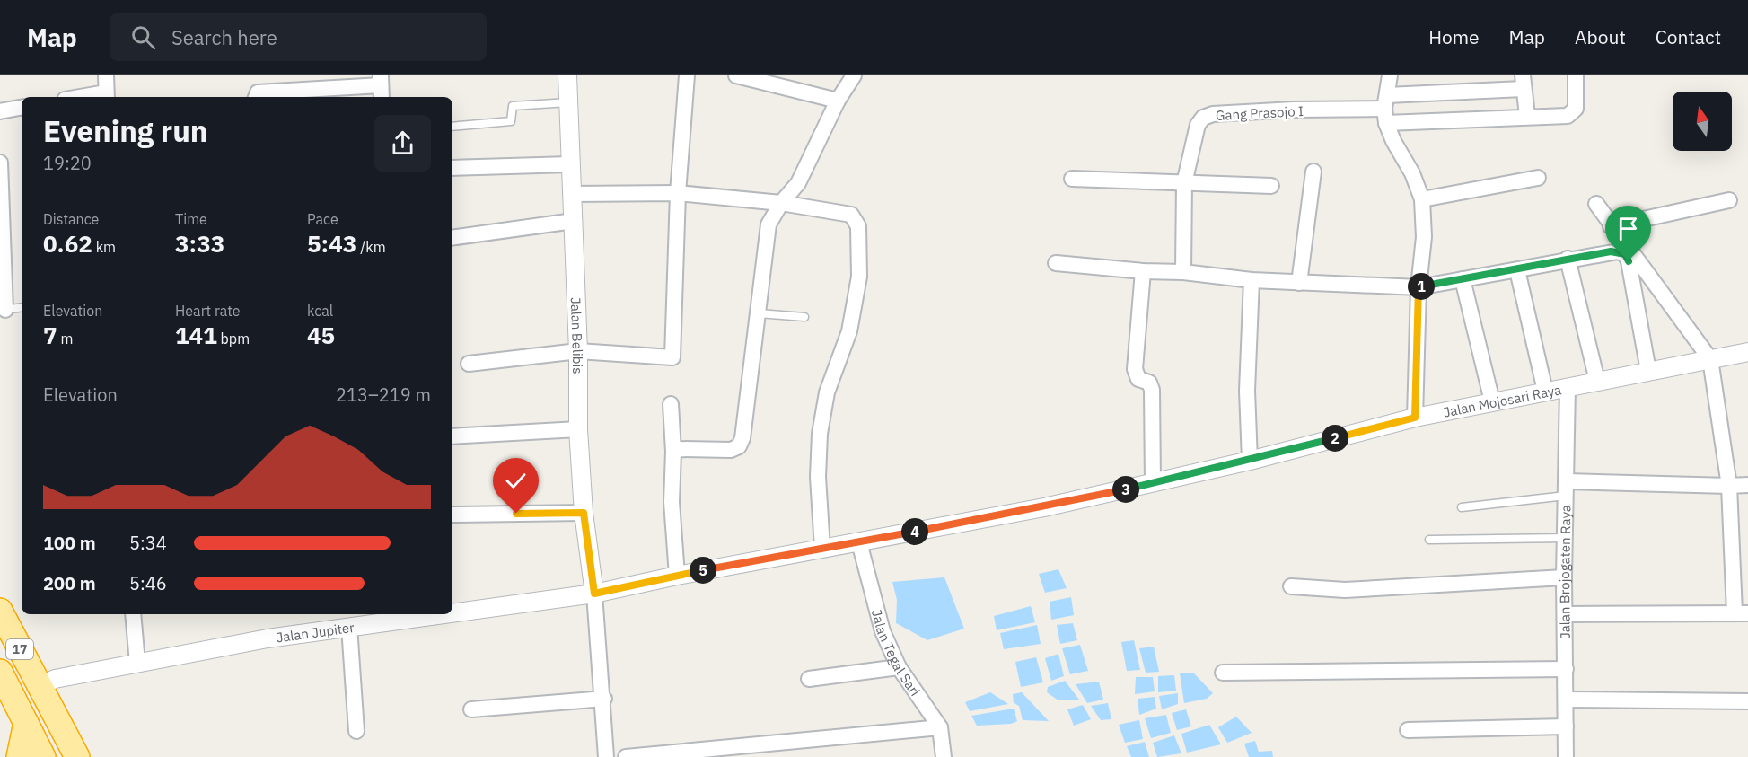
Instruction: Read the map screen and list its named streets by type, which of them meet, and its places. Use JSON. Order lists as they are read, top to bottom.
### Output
{
  "streets": {
    "highway": ["17"],
    "street": [
      "Gang Prasojo I",
      "Jalan Belibis",
      "Jalan Mojosari Raya",
      "Jalan Brojogaten Raya",
      "Jalan Jupiter",
      "Jalan Tegal Sari"
    ]
  },
  "crossings": [
    ["Jalan Belibis", "Jalan Mojosari Raya"],
    ["Jalan Belibis", "Jalan Jupiter"],
    ["Jalan Mojosari Raya", "Jalan Brojogaten Raya"],
    ["Jalan Mojosari Raya", "Jalan Jupiter"],
    ["Jalan Mojosari Raya", "Jalan Tegal Sari"],
    ["Jalan Jupiter", "17"]
  ],
  "north": "top",
  "page": {
    "header": "Map",
    "search": "Search here",
    "nav": [
      "Home",
      "Map",
      "About",
      "Contact"
    ],
    "heading": ["Evening run", "19:20"],
    "stats": [
      ["Distance", "0.62 km"],
      ["Time", "3:33"],
      ["Pace", "5:43 /km"],
      ["Elevation", "7 m"],
      ["Heart rate", "141 bpm"],
      ["kcal", "45"]
    ],
    "pins": [
      "1",
      "2",
      "3",
      "4",
      "5"
    ],
    "chart": ["Elevation", "213–219 m"],
    "list": [
      {
        "name": "100 m",
        "note": "5:34"
      },
      {
        "name": "200 m",
        "note": "5:46"
      }
    ]
  }
}
